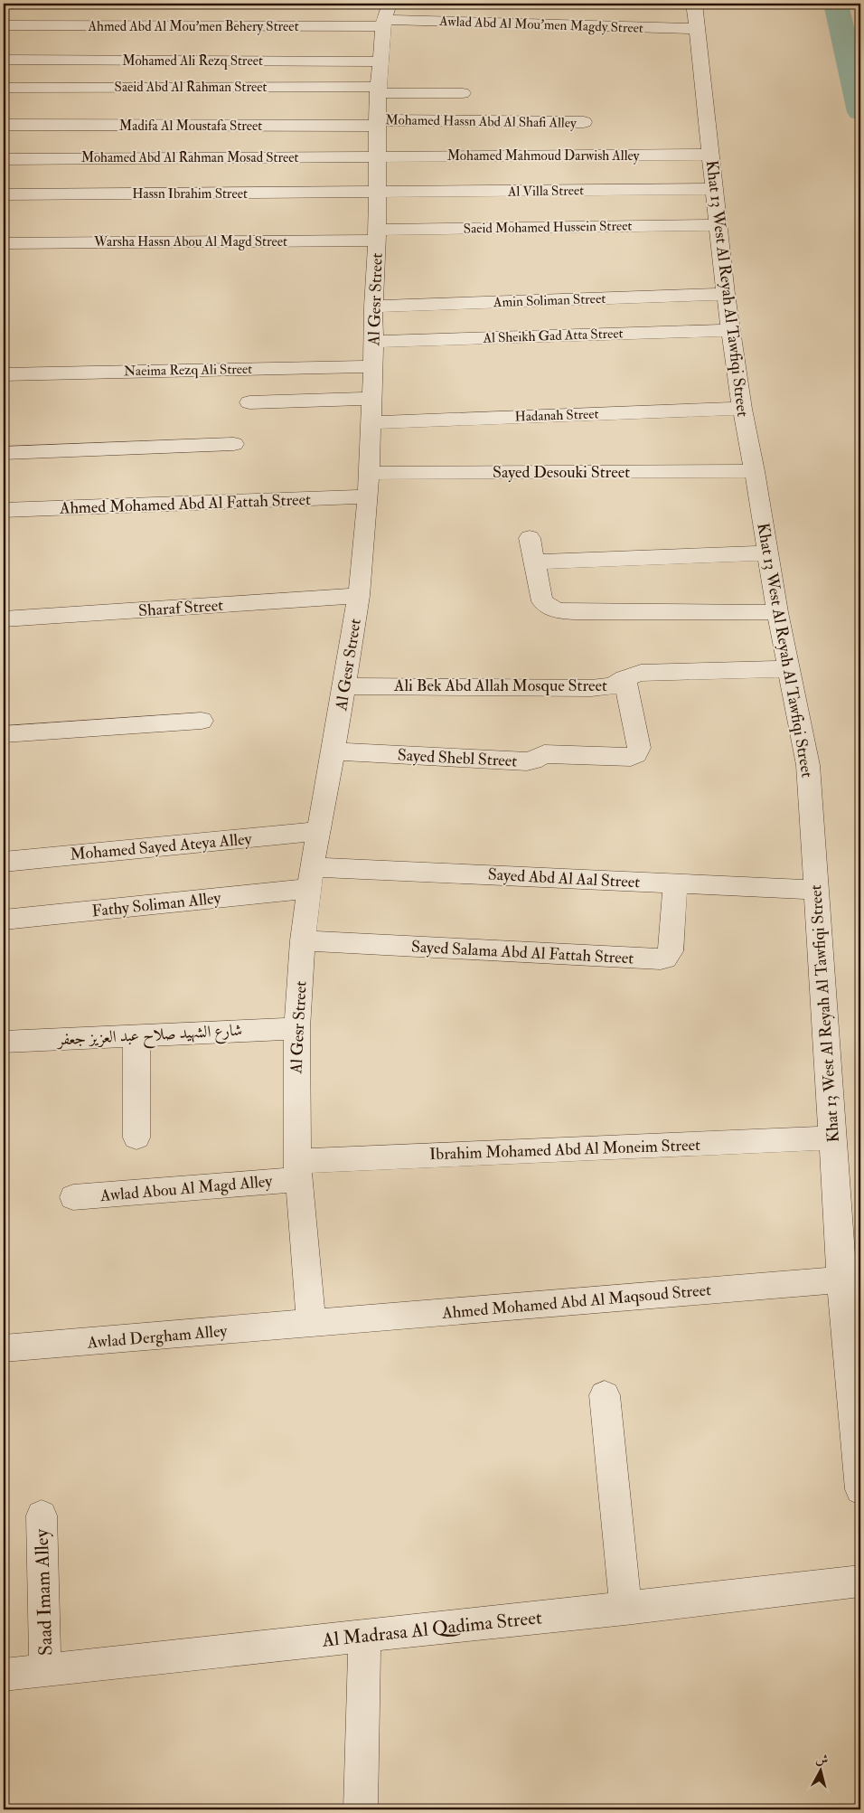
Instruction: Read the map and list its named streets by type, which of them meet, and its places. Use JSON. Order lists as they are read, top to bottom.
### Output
{
  "streets": {
    "street": [
      "Awlad Abd Al Mou'men Magdy Street",
      "Ahmed Abd Al Mou'men Behery Street",
      "Mohamed Ali Rezq Street",
      "Saeid Abd Al Rahman Street",
      "Mohamed Hassn Abd Al Shafi Alley",
      "Madifa Al Moustafa Street",
      "Mohamed Mahmoud Darwish Alley",
      "Mohamed Abd Al Rahman Mosad Street",
      "Al Villa Street",
      "Hassn Ibrahim Street",
      "Saeid Mohamed Hussein Street",
      "Warsha Hassn Abou Al Magd Street",
      "Khat 13 West Al Reyah Al Tawfiqi Street",
      "Al Gesr Street",
      "Amin Soliman Street",
      "Al Sheikh Gad Atta Street",
      "Naeima Rezq Ali Street",
      "Hadanah Street",
      "Sayed Desouki Street",
      "Ahmed Mohamed Abd Al Fattah Street",
      "Sharaf Street",
      "Ali Bek Abd Allah Mosque Street",
      "Sayed Shebl Street",
      "Mohamed Sayed Ateya Alley",
      "Sayed Abd Al Aal Street",
      "Fathy Soliman Alley",
      "Sayed Salama Abd Al Fattah Street",
      "شارع الشهيد صلاح عبد العزيز جعفر",
      "Ibrahim Mohamed Abd Al Moneim Street",
      "Awlad Abou Al Magd Alley",
      "Ahmed Mohamed Abd Al Maqsoud Street",
      "Awlad Dergham Alley",
      "Saad Imam Alley",
      "Al Madrasa Al Qadima Street"
    ]
  },
  "crossings": [
    ["Awlad Abd Al Mou'men Magdy Street", "Ahmed Abd Al Mou'men Behery Street"],
    ["Awlad Abd Al Mou'men Magdy Street", "Khat 13 West Al Reyah Al Tawfiqi Street"],
    ["Awlad Abd Al Mou'men Magdy Street", "Al Gesr Street"],
    ["Ahmed Abd Al Mou'men Behery Street", "Al Gesr Street"],
    ["Mohamed Ali Rezq Street", "Al Gesr Street"],
    ["Saeid Abd Al Rahman Street", "Al Gesr Street"],
    ["Mohamed Hassn Abd Al Shafi Alley", "Madifa Al Moustafa Street"],
    ["Mohamed Hassn Abd Al Shafi Alley", "Al Gesr Street"],
    ["Madifa Al Moustafa Street", "Al Gesr Street"],
    ["Mohamed Mahmoud Darwish Alley", "Mohamed Abd Al Rahman Mosad Street"],
    ["Mohamed Mahmoud Darwish Alley", "Khat 13 West Al Reyah Al Tawfiqi Street"],
    ["Mohamed Mahmoud Darwish Alley", "Al Gesr Street"],
    ["Mohamed Abd Al Rahman Mosad Street", "Al Gesr Street"],
    ["Al Villa Street", "Hassn Ibrahim Street"],
    ["Al Villa Street", "Khat 13 West Al Reyah Al Tawfiqi Street"],
    ["Al Villa Street", "Al Gesr Street"],
    ["Hassn Ibrahim Street", "Al Gesr Street"],
    ["Saeid Mohamed Hussein Street", "Warsha Hassn Abou Al Magd Street"],
    ["Saeid Mohamed Hussein Street", "Khat 13 West Al Reyah Al Tawfiqi Street"],
    ["Saeid Mohamed Hussein Street", "Al Gesr Street"],
    ["Warsha Hassn Abou Al Magd Street", "Al Gesr Street"],
    ["Khat 13 West Al Reyah Al Tawfiqi Street", "Amin Soliman Street"],
    ["Khat 13 West Al Reyah Al Tawfiqi Street", "Al Sheikh Gad Atta Street"],
    ["Khat 13 West Al Reyah Al Tawfiqi Street", "Hadanah Street"],
    ["Khat 13 West Al Reyah Al Tawfiqi Street", "Sayed Desouki Street"],
    ["Khat 13 West Al Reyah Al Tawfiqi Street", "Ali Bek Abd Allah Mosque Street"],
    ["Khat 13 West Al Reyah Al Tawfiqi Street", "Sayed Abd Al Aal Street"],
    ["Khat 13 West Al Reyah Al Tawfiqi Street", "Ibrahim Mohamed Abd Al Moneim Street"],
    ["Khat 13 West Al Reyah Al Tawfiqi Street", "Ahmed Mohamed Abd Al Maqsoud Street"],
    ["Al Gesr Street", "Amin Soliman Street"],
    ["Al Gesr Street", "Al Sheikh Gad Atta Street"],
    ["Al Gesr Street", "Naeima Rezq Ali Street"],
    ["Al Gesr Street", "Hadanah Street"],
    ["Al Gesr Street", "Sayed Desouki Street"],
    ["Al Gesr Street", "Ahmed Mohamed Abd Al Fattah Street"],
    ["Al Gesr Street", "Sharaf Street"],
    ["Al Gesr Street", "Ali Bek Abd Allah Mosque Street"],
    ["Al Gesr Street", "Sayed Shebl Street"],
    ["Al Gesr Street", "Mohamed Sayed Ateya Alley"],
    ["Al Gesr Street", "Sayed Abd Al Aal Street"],
    ["Al Gesr Street", "Fathy Soliman Alley"],
    ["Al Gesr Street", "Sayed Salama Abd Al Fattah Street"],
    ["Al Gesr Street", "شارع الشهيد صلاح عبد العزيز جعفر"],
    ["Al Gesr Street", "Ibrahim Mohamed Abd Al Moneim Street"],
    ["Al Gesr Street", "Awlad Abou Al Magd Alley"],
    ["Al Gesr Street", "Ahmed Mohamed Abd Al Maqsoud Street"],
    ["Al Gesr Street", "Awlad Dergham Alley"],
    ["Ali Bek Abd Allah Mosque Street", "Sayed Shebl Street"],
    ["Sayed Abd Al Aal Street", "Fathy Soliman Alley"],
    ["Sayed Abd Al Aal Street", "Sayed Salama Abd Al Fattah Street"],
    ["Ibrahim Mohamed Abd Al Moneim Street", "Awlad Abou Al Magd Alley"],
    ["Ahmed Mohamed Abd Al Maqsoud Street", "Awlad Dergham Alley"],
    ["Saad Imam Alley", "Al Madrasa Al Qadima Street"]
  ],
  "north": "top"
}
